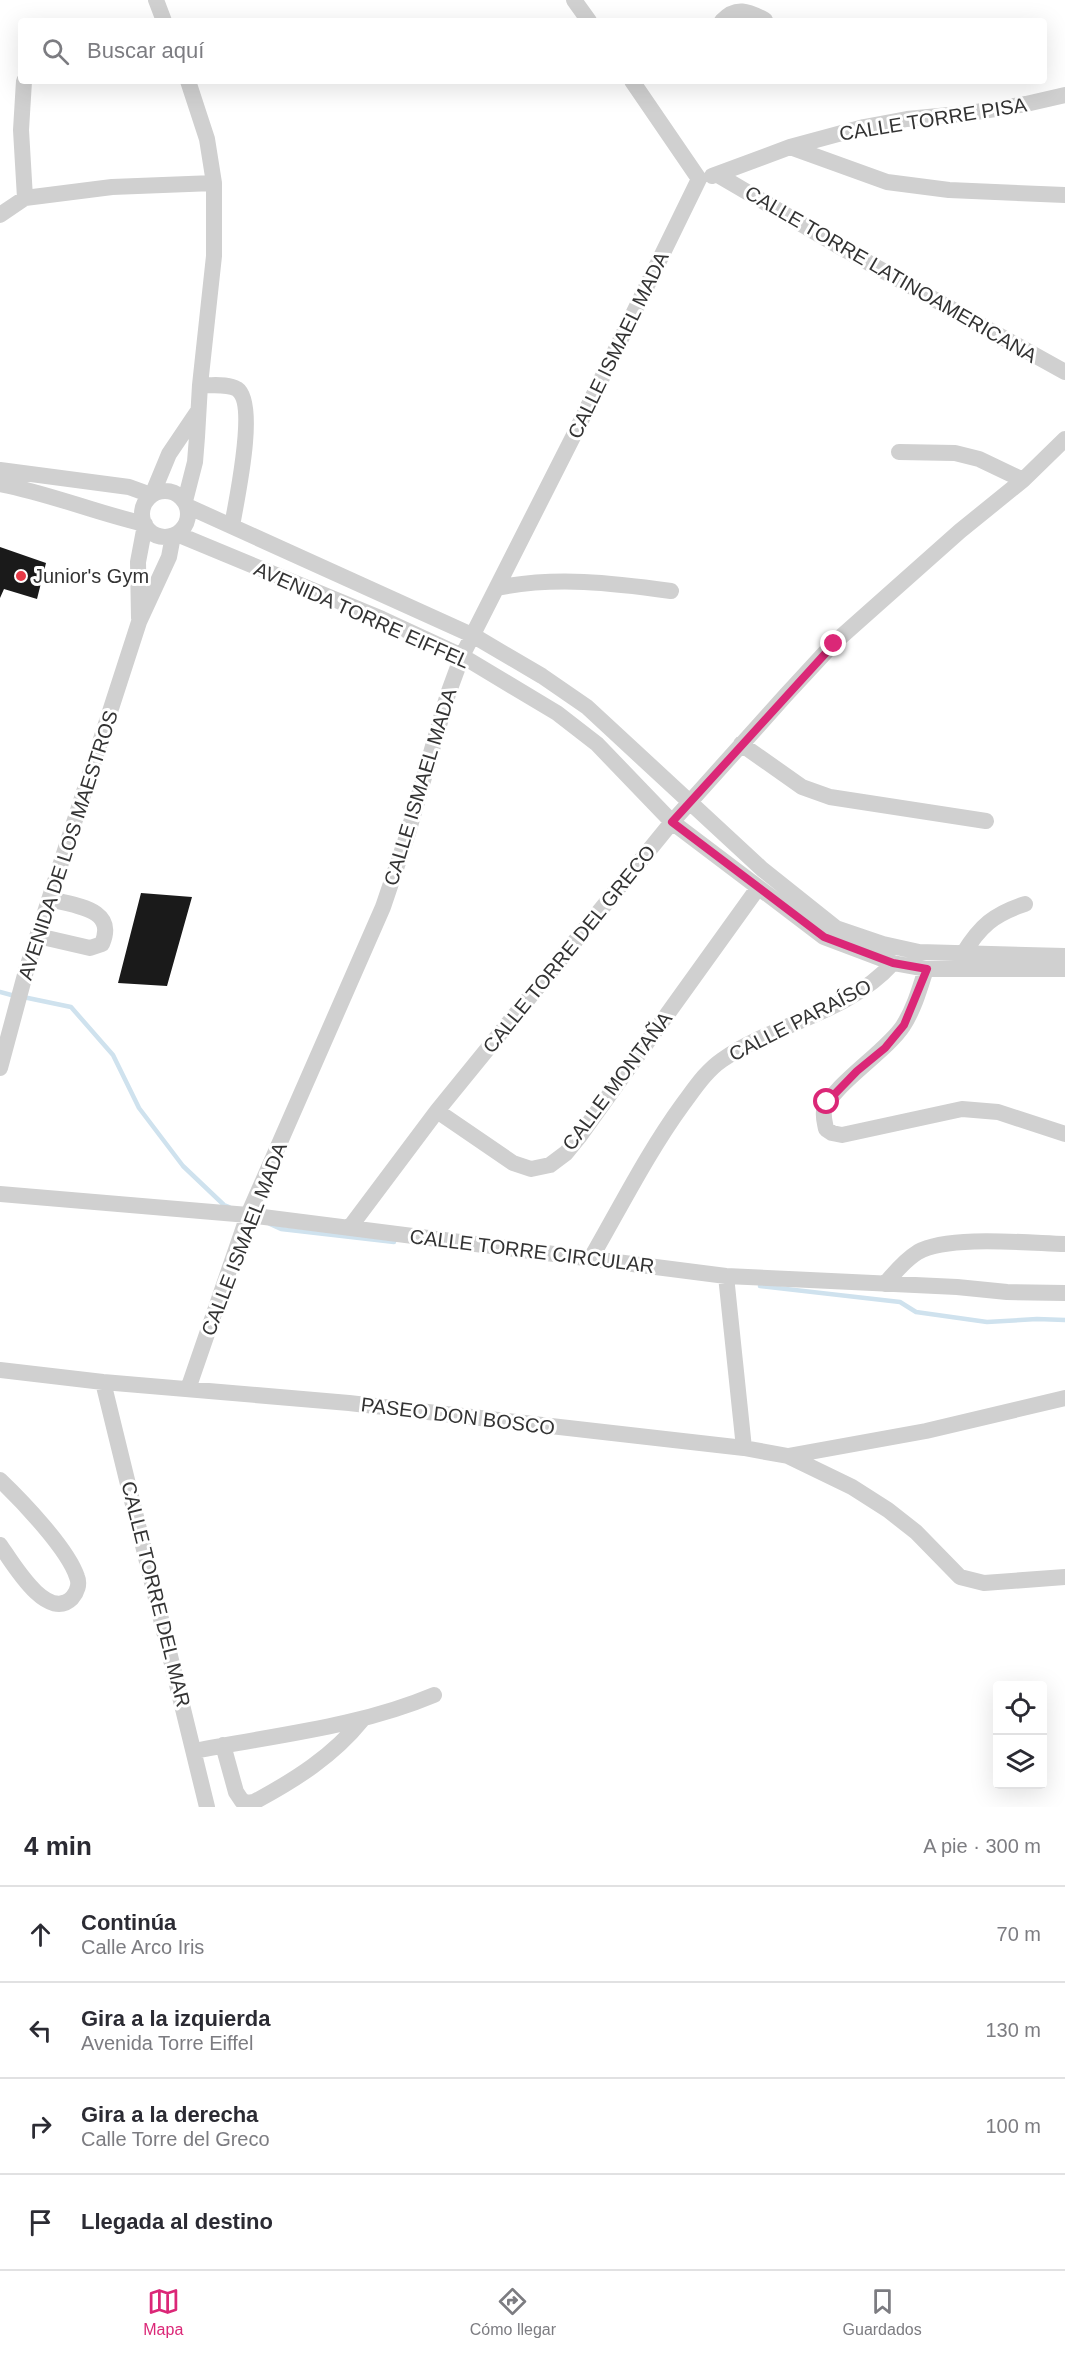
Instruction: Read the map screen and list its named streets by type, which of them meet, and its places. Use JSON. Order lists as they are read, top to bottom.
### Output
{
  "streets": {
    "street": [
      "CALLE TORRE PISA",
      "CALLE TORRE LATINOAMERICANA",
      "CALLE ISMAEL MADA",
      "AVENIDA TORRE EIFFEL",
      "AVENIDA DE LOS MAESTROS",
      "CALLE TORRE DEL GRECO",
      "CALLE PARAÍSO",
      "CALLE MONTAÑA",
      "CALLE TORRE CIRCULAR",
      "PASEO DON BOSCO",
      "CALLE TORRE DEL MAR"
    ]
  },
  "crossings": [
    ["CALLE TORRE PISA", "CALLE TORRE LATINOAMERICANA"],
    ["CALLE TORRE PISA", "CALLE ISMAEL MADA"],
    ["CALLE ISMAEL MADA", "AVENIDA TORRE EIFFEL"],
    ["CALLE ISMAEL MADA", "CALLE TORRE CIRCULAR"],
    ["CALLE ISMAEL MADA", "PASEO DON BOSCO"],
    ["AVENIDA TORRE EIFFEL", "AVENIDA DE LOS MAESTROS"],
    ["AVENIDA TORRE EIFFEL", "CALLE TORRE DEL GRECO"],
    ["AVENIDA TORRE EIFFEL", "CALLE PARAÍSO"],
    ["AVENIDA TORRE EIFFEL", "CALLE MONTAÑA"],
    ["CALLE TORRE DEL GRECO", "CALLE MONTAÑA"],
    ["CALLE TORRE DEL GRECO", "CALLE TORRE CIRCULAR"],
    ["CALLE PARAÍSO", "CALLE TORRE CIRCULAR"],
    ["PASEO DON BOSCO", "CALLE TORRE DEL MAR"]
  ],
  "places": ["Junior's Gym"],
  "page": {
    "search": "Buscar aquí",
    "heading": ["4 min", "A pie · 300 m"],
    "list": [
      ["Continúa", "Calle Arco Iris", "70 m"],
      ["Gira a la izquierda", "Avenida Torre Eiffel", "130 m"],
      ["Gira a la derecha", "Calle Torre del Greco", "100 m"],
      "Llegada al destino"
    ],
    "nav": ["Mapa", "Cómo llegar", "Guardados"]
  }
}
